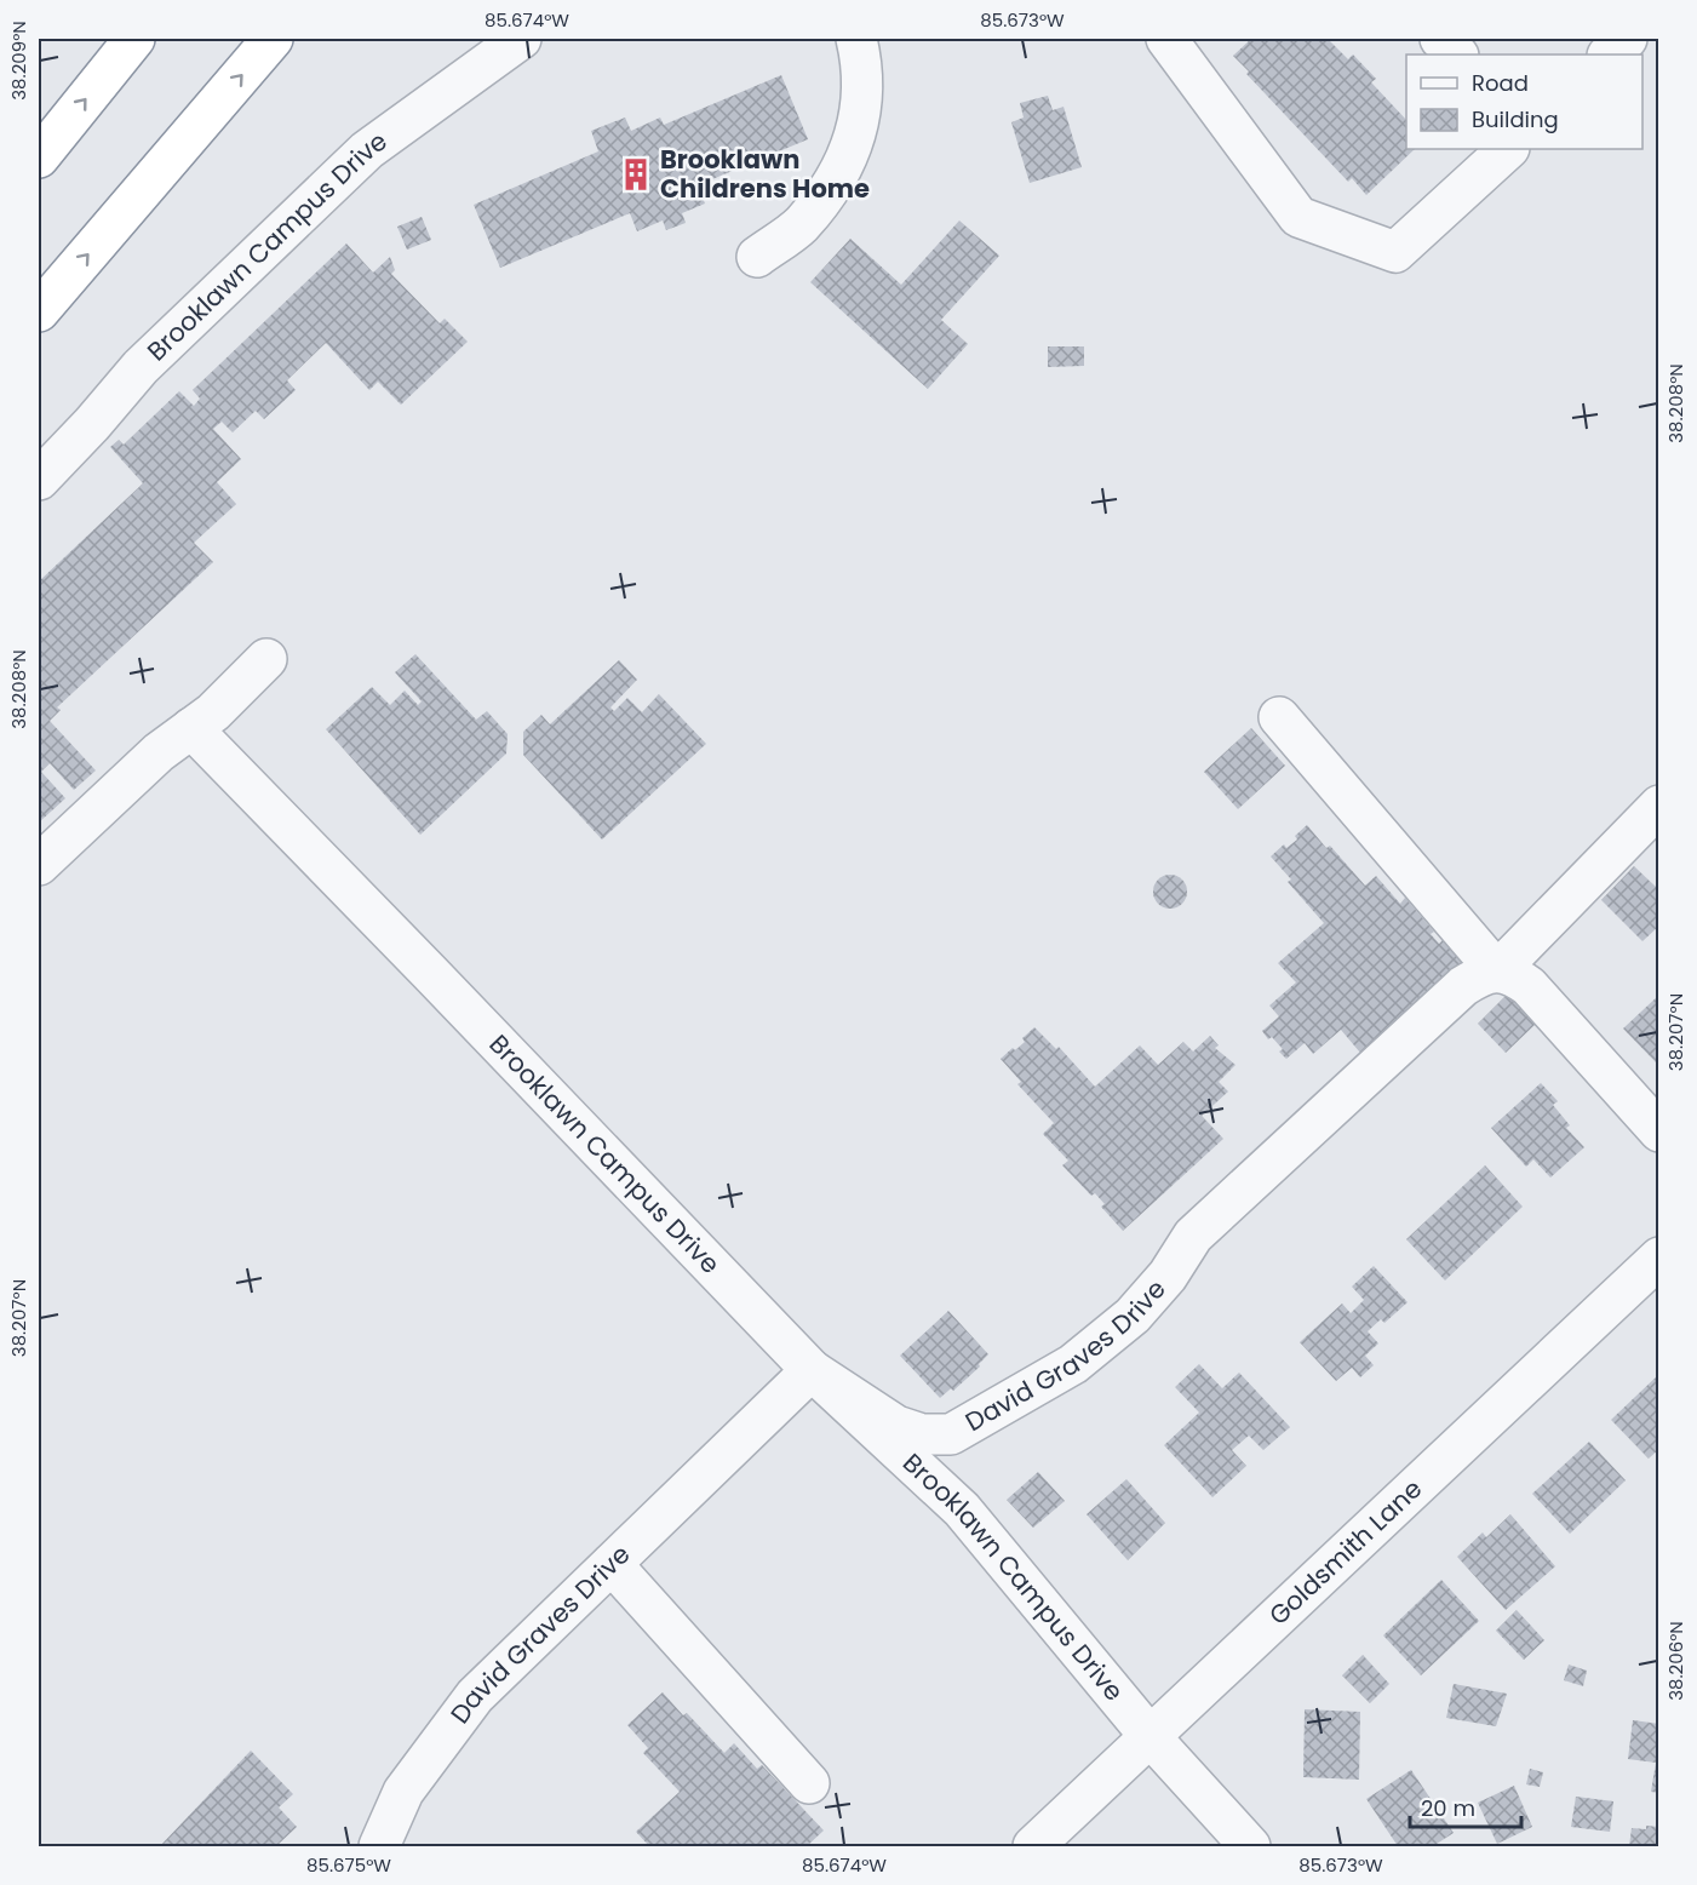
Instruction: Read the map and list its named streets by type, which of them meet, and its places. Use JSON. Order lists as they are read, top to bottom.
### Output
{
  "streets": {
    "street": ["Brooklawn Campus Drive", "David Graves Drive", "Goldsmith Lane"]
  },
  "crossings": [
    ["Brooklawn Campus Drive", "David Graves Drive"],
    ["Brooklawn Campus Drive", "Goldsmith Lane"]
  ],
  "places": {
    "building": ["Brooklawn Childrens Home"]
  },
  "legend": ["Road", "Building"],
  "scale_bar": "20 m",
  "coordinates": [
    "85.674°W",
    "85.673°W",
    "38.209°N",
    "38.208°N",
    "38.207°N",
    "38.206°N",
    "85.675°W"
  ]
}
